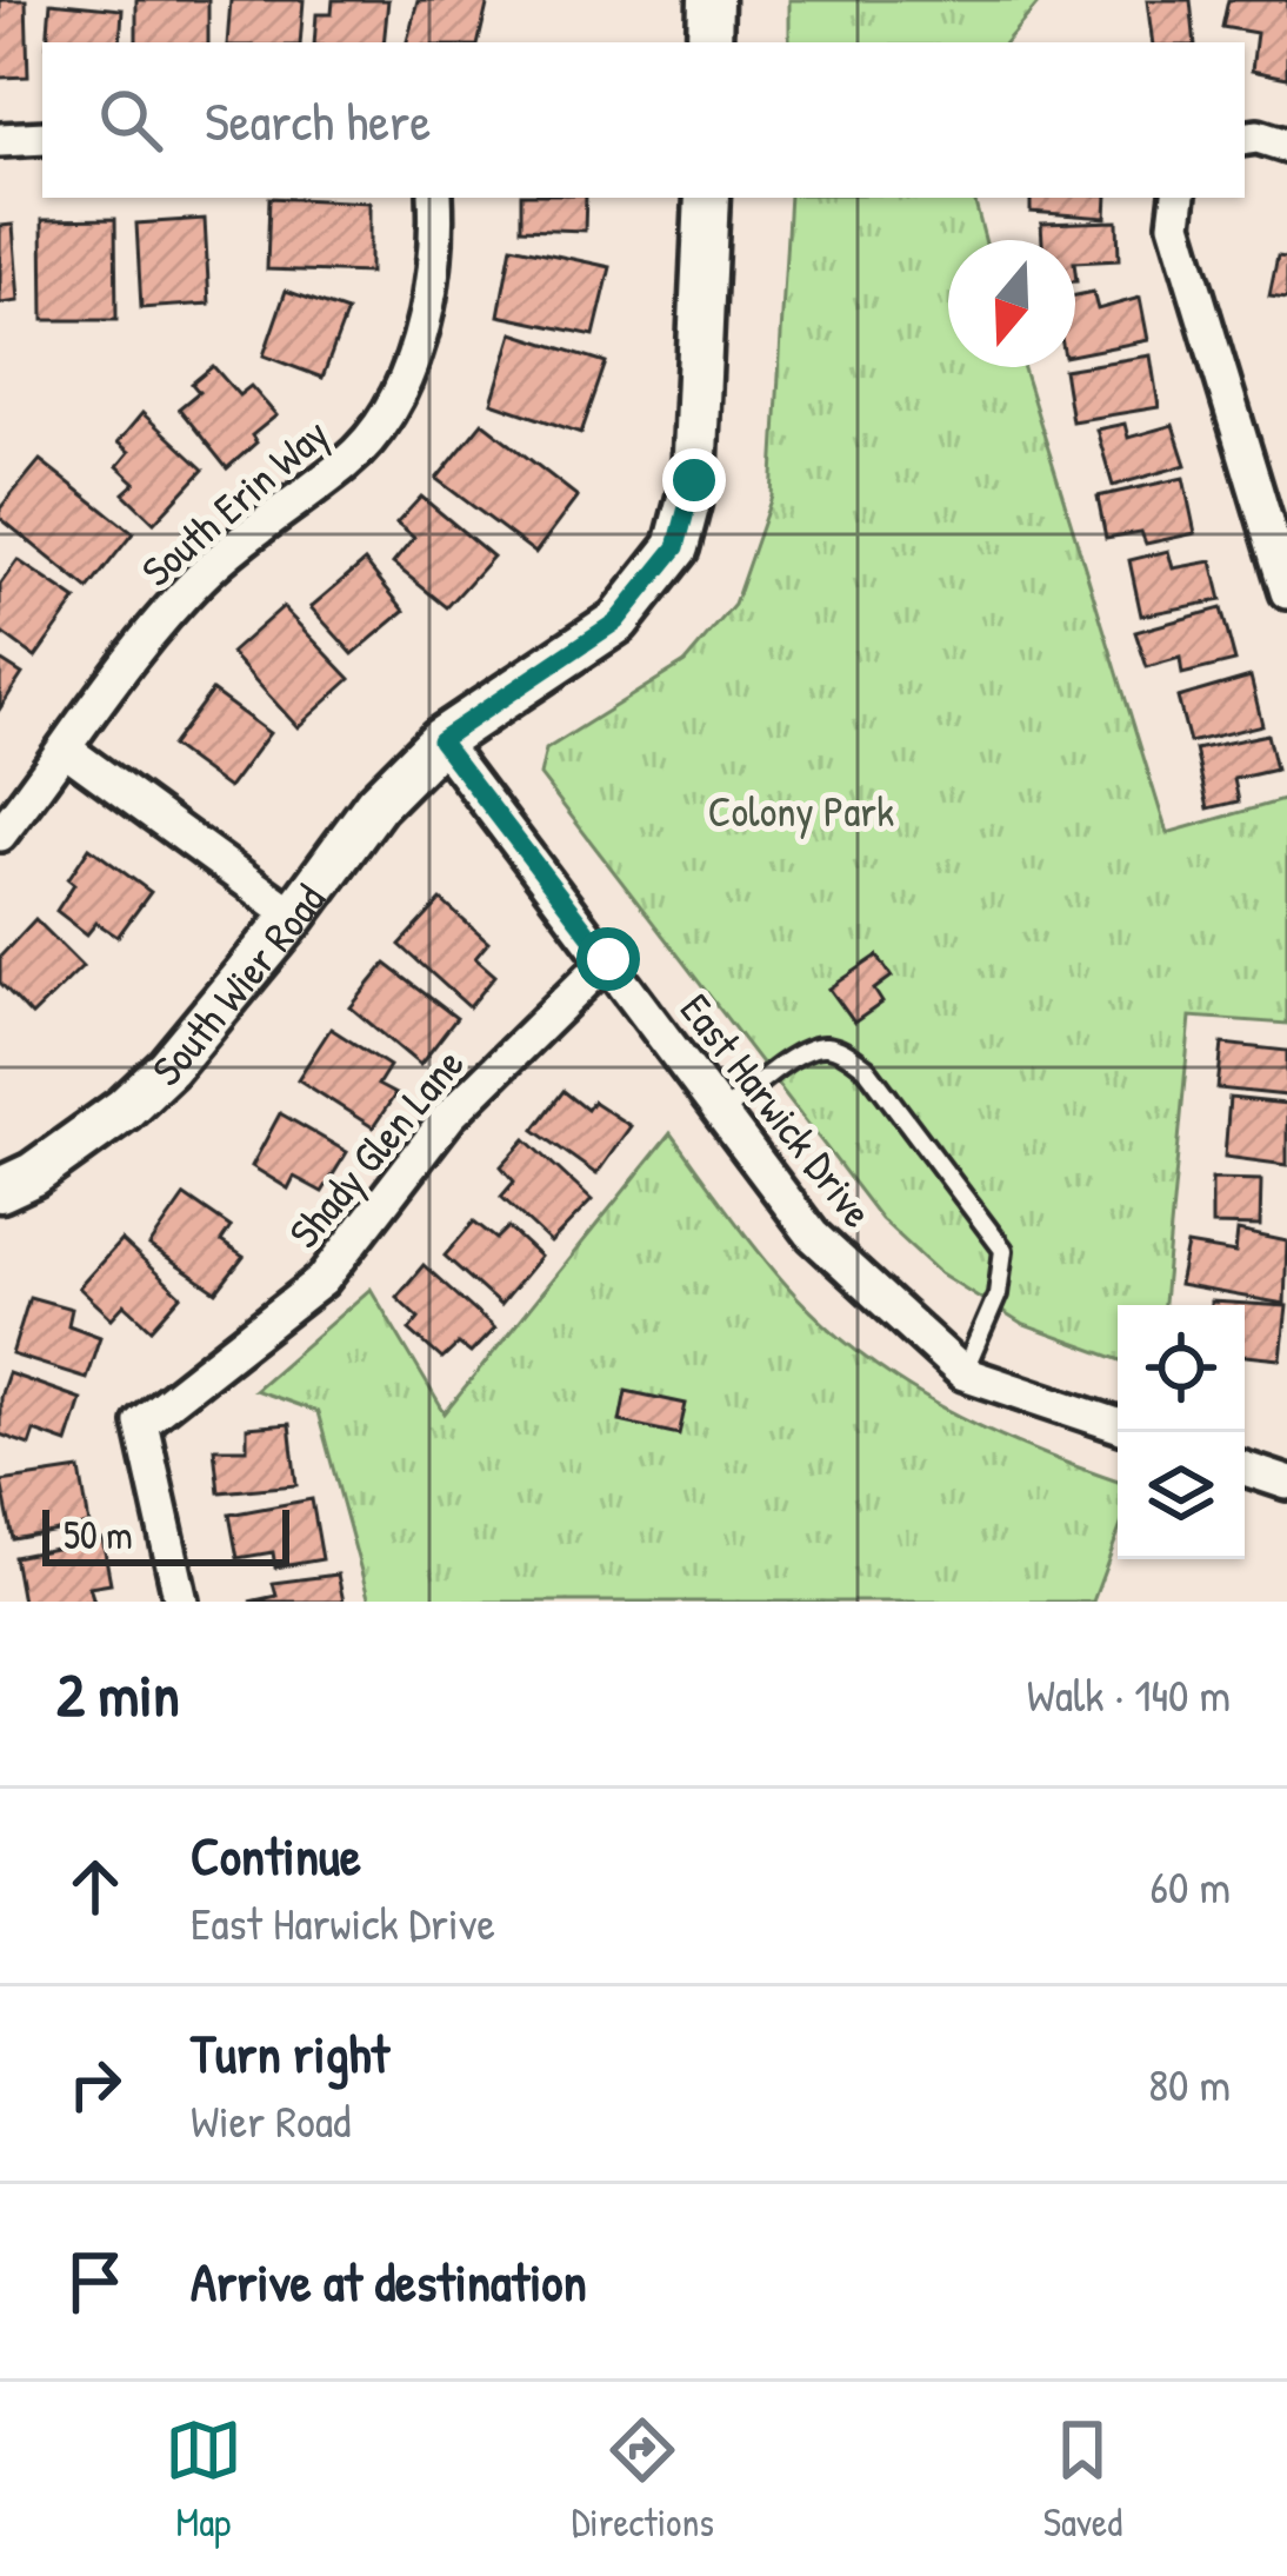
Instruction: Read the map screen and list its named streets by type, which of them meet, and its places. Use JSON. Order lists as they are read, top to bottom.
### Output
{
  "streets": {
    "street": [
      "South Erin Way",
      "South Wier Road",
      "East Harwick Drive",
      "Shady Glen Lane"
    ]
  },
  "crossings": [
    ["South Wier Road", "East Harwick Drive"],
    ["East Harwick Drive", "Shady Glen Lane"]
  ],
  "parks": ["Colony Park"],
  "scale_bar": "50 m",
  "north": "bottom",
  "page": {
    "search": "Search here",
    "scale": "50 m",
    "heading": ["2 min", "Walk · 140 m"],
    "list": [
      ["Continue", "East Harwick Drive", "60 m"],
      ["Turn right", "Wier Road", "80 m"],
      "Arrive at destination"
    ],
    "nav": ["Map", "Directions", "Saved"]
  }
}
